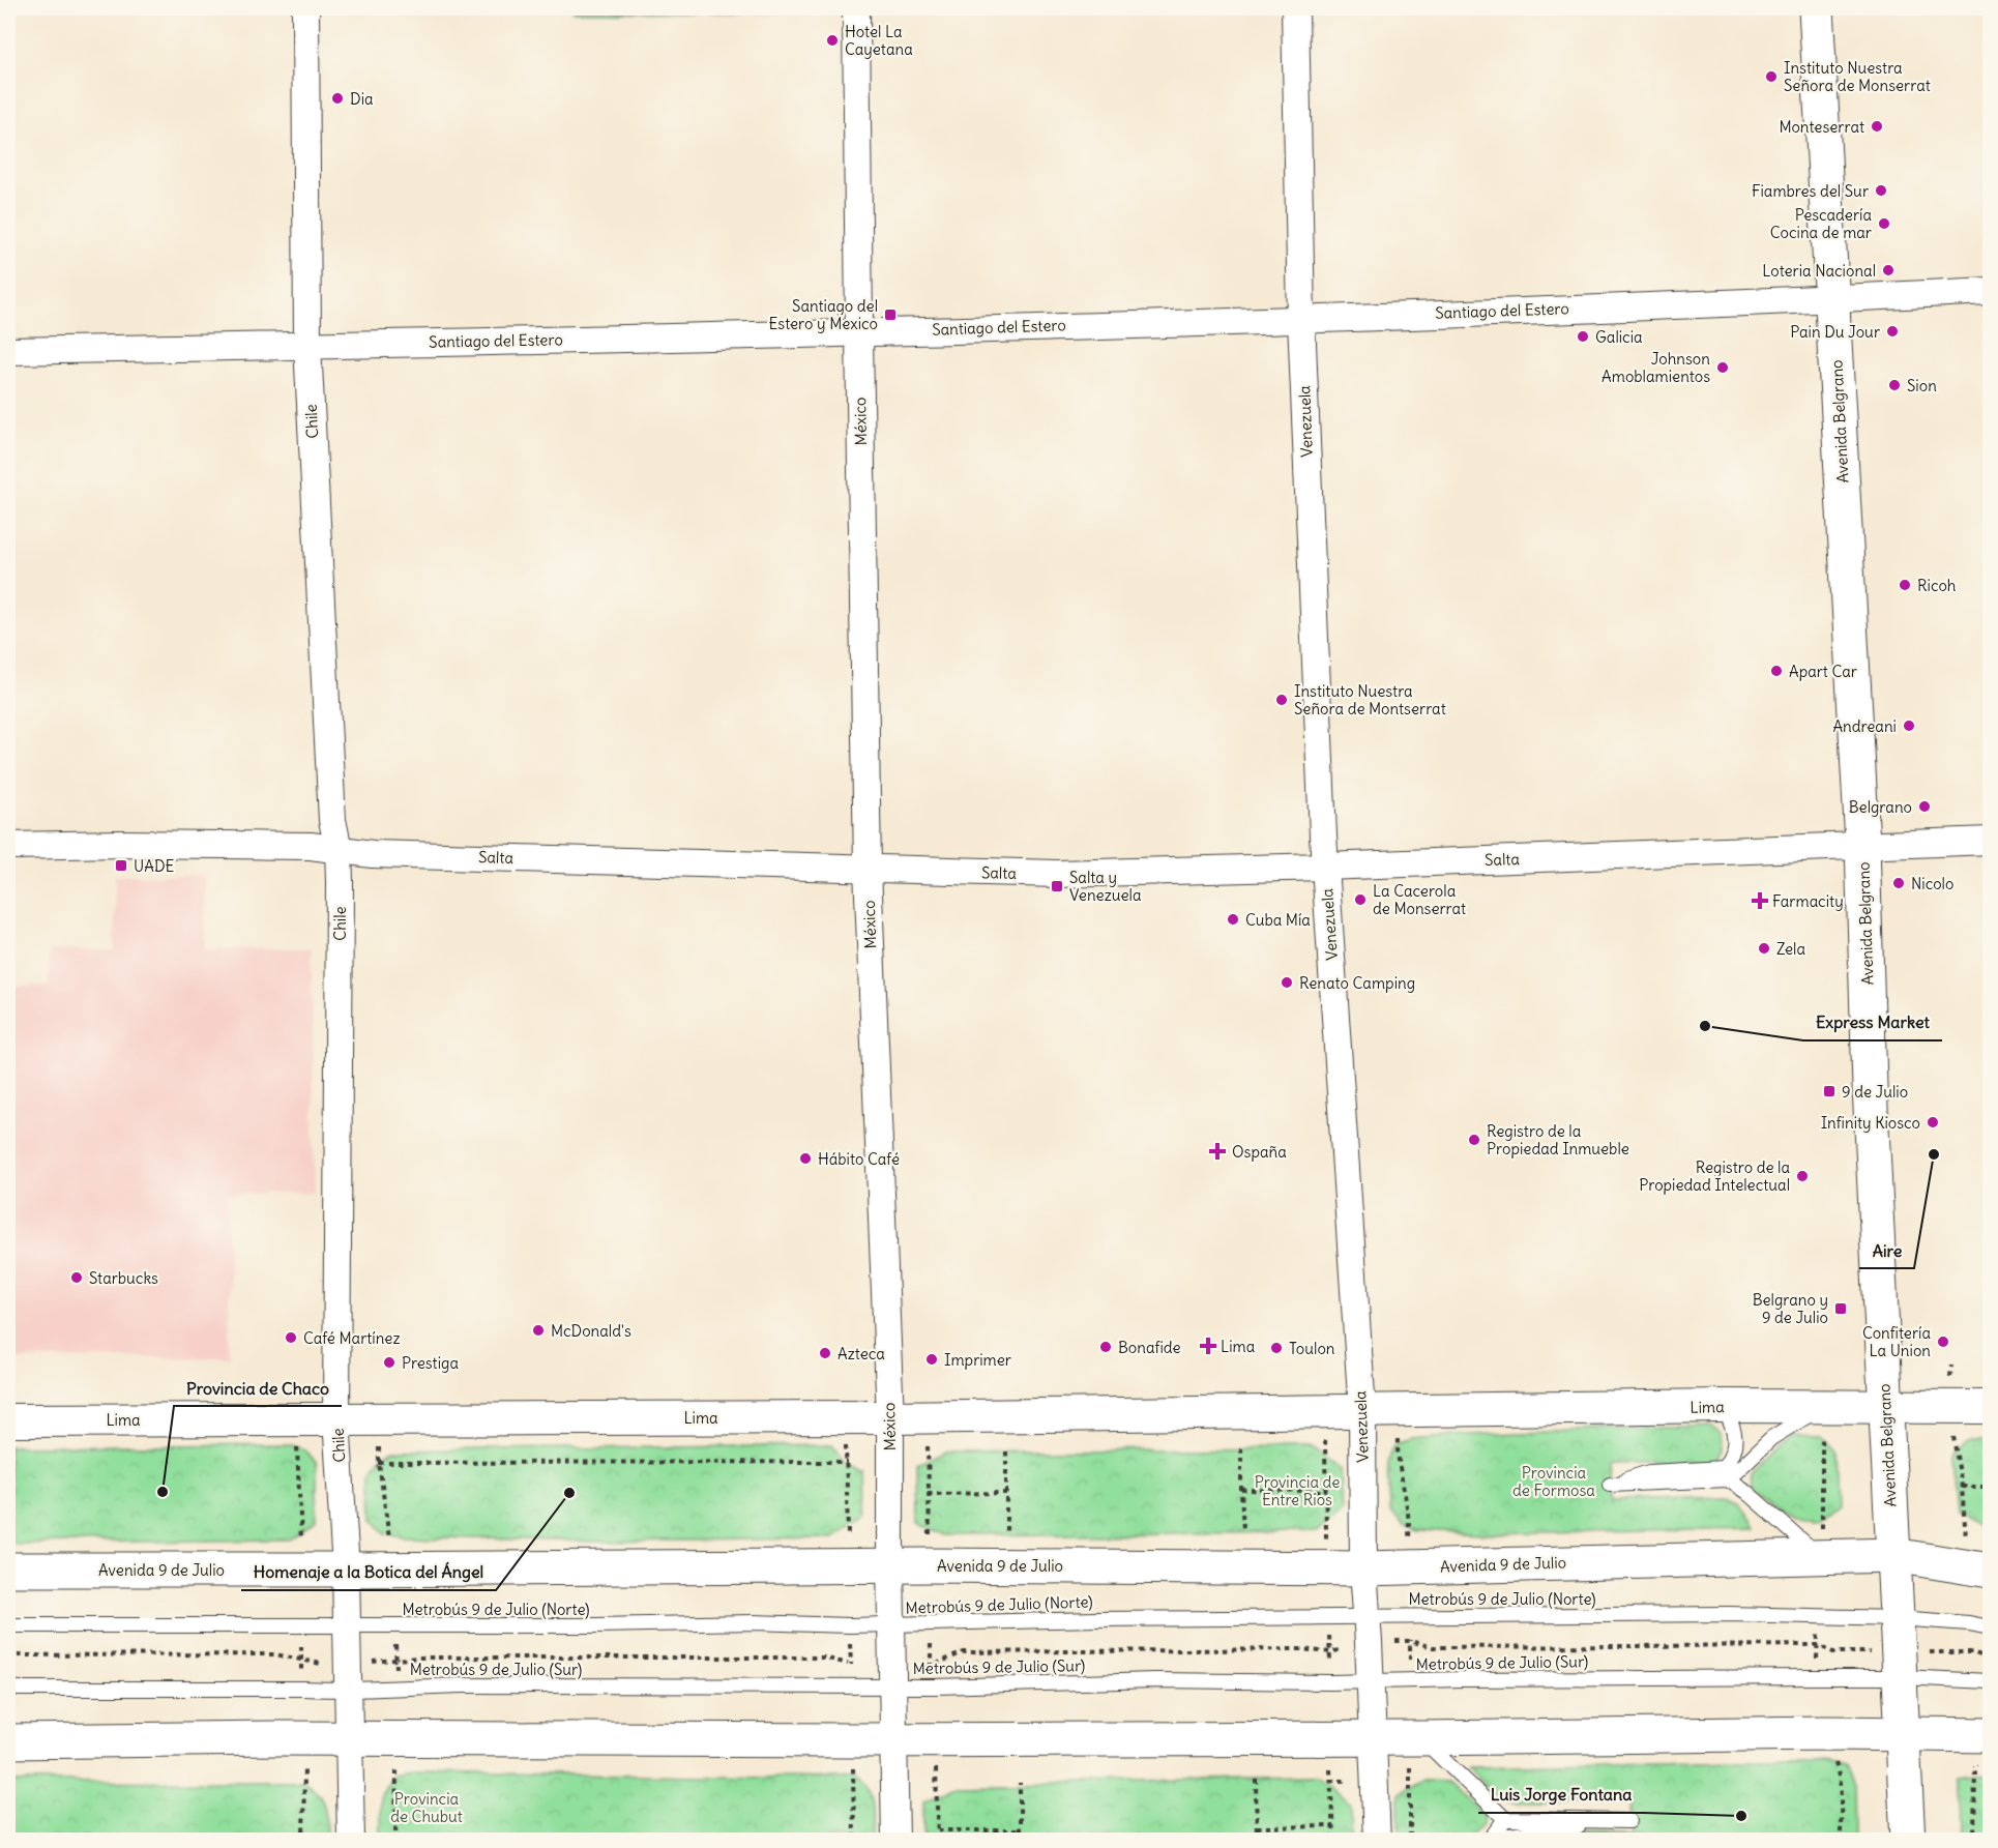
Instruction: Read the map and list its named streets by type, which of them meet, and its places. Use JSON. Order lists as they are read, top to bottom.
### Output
{
  "streets": {
    "main road": ["Avenida Belgrano", "Avenida 9 de Julio"],
    "street": [
      "Santiago del Estero",
      "Chile",
      "México",
      "Venezuela",
      "Salta",
      "Lima"
    ],
    "lane": ["Metrobús 9 de Julio (Norte)", "Metrobús 9 de Julio (Sur)"]
  },
  "crossings": [
    ["Santiago del Estero", "Chile"],
    ["Santiago del Estero", "México"],
    ["Santiago del Estero", "Venezuela"],
    ["Santiago del Estero", "Avenida Belgrano"],
    ["Chile", "Salta"],
    ["Chile", "Lima"],
    ["Chile", "Avenida 9 de Julio"],
    ["Chile", "Metrobús 9 de Julio (Norte)"],
    ["Chile", "Metrobús 9 de Julio (Sur)"],
    ["México", "Salta"],
    ["México", "Lima"],
    ["México", "Avenida 9 de Julio"],
    ["México", "Metrobús 9 de Julio (Norte)"],
    ["México", "Metrobús 9 de Julio (Sur)"],
    ["Venezuela", "Salta"],
    ["Venezuela", "Lima"],
    ["Venezuela", "Avenida 9 de Julio"],
    ["Venezuela", "Metrobús 9 de Julio (Norte)"],
    ["Venezuela", "Metrobús 9 de Julio (Sur)"],
    ["Avenida Belgrano", "Salta"],
    ["Avenida Belgrano", "Lima"],
    ["Avenida Belgrano", "Avenida 9 de Julio"],
    ["Avenida Belgrano", "Metrobús 9 de Julio (Norte)"],
    ["Avenida Belgrano", "Metrobús 9 de Julio (Sur)"]
  ],
  "parks": ["Provincia de Formosa", "Provincia de Entre Rios", "Provincia de Chubut"],
  "places": {
    "other": [
      "Hotel La Cayetana",
      "Instituto Nuestra Señora de Monserrat",
      "Dia",
      "Monteserrat",
      "Fiambres del Sur",
      "Pescadería Cocina de mar",
      "Loteria Nacional",
      "Pain Du Jour",
      "Galicia",
      "Johnson Amoblamientos",
      "Sion",
      "Ricoh",
      "Apart Car",
      "Instituto Nuestra Señora de Montserrat",
      "Andreani",
      "Belgrano",
      "Nicolo",
      "La Cacerola de Monserrat",
      "Cuba Mía",
      "Zela",
      "Renato Camping",
      "Express Market",
      "Infinity Kiosco",
      "Registro de la Propiedad Inmueble",
      "Aire",
      "Hábito Café",
      "Registro de la Propiedad Intelectual",
      "Starbucks",
      "McDonald's",
      "Café Martínez",
      "Confitería La Union",
      "Bonafide",
      "Toulon",
      "Azteca",
      "Imprimer",
      "Prestiga",
      "Provincia de Chaco",
      "Homenaje a la Botica del Ángel",
      "Luis Jorge Fontana"
    ],
    "transit": [
      "Santiago del Estero y Mexico",
      "UADE",
      "Salta y Venezuela",
      "9 de Julio",
      "Belgrano y 9 de Julio"
    ],
    "health": ["Farmacity", "Ospaña", "Lima"]
  }
}
